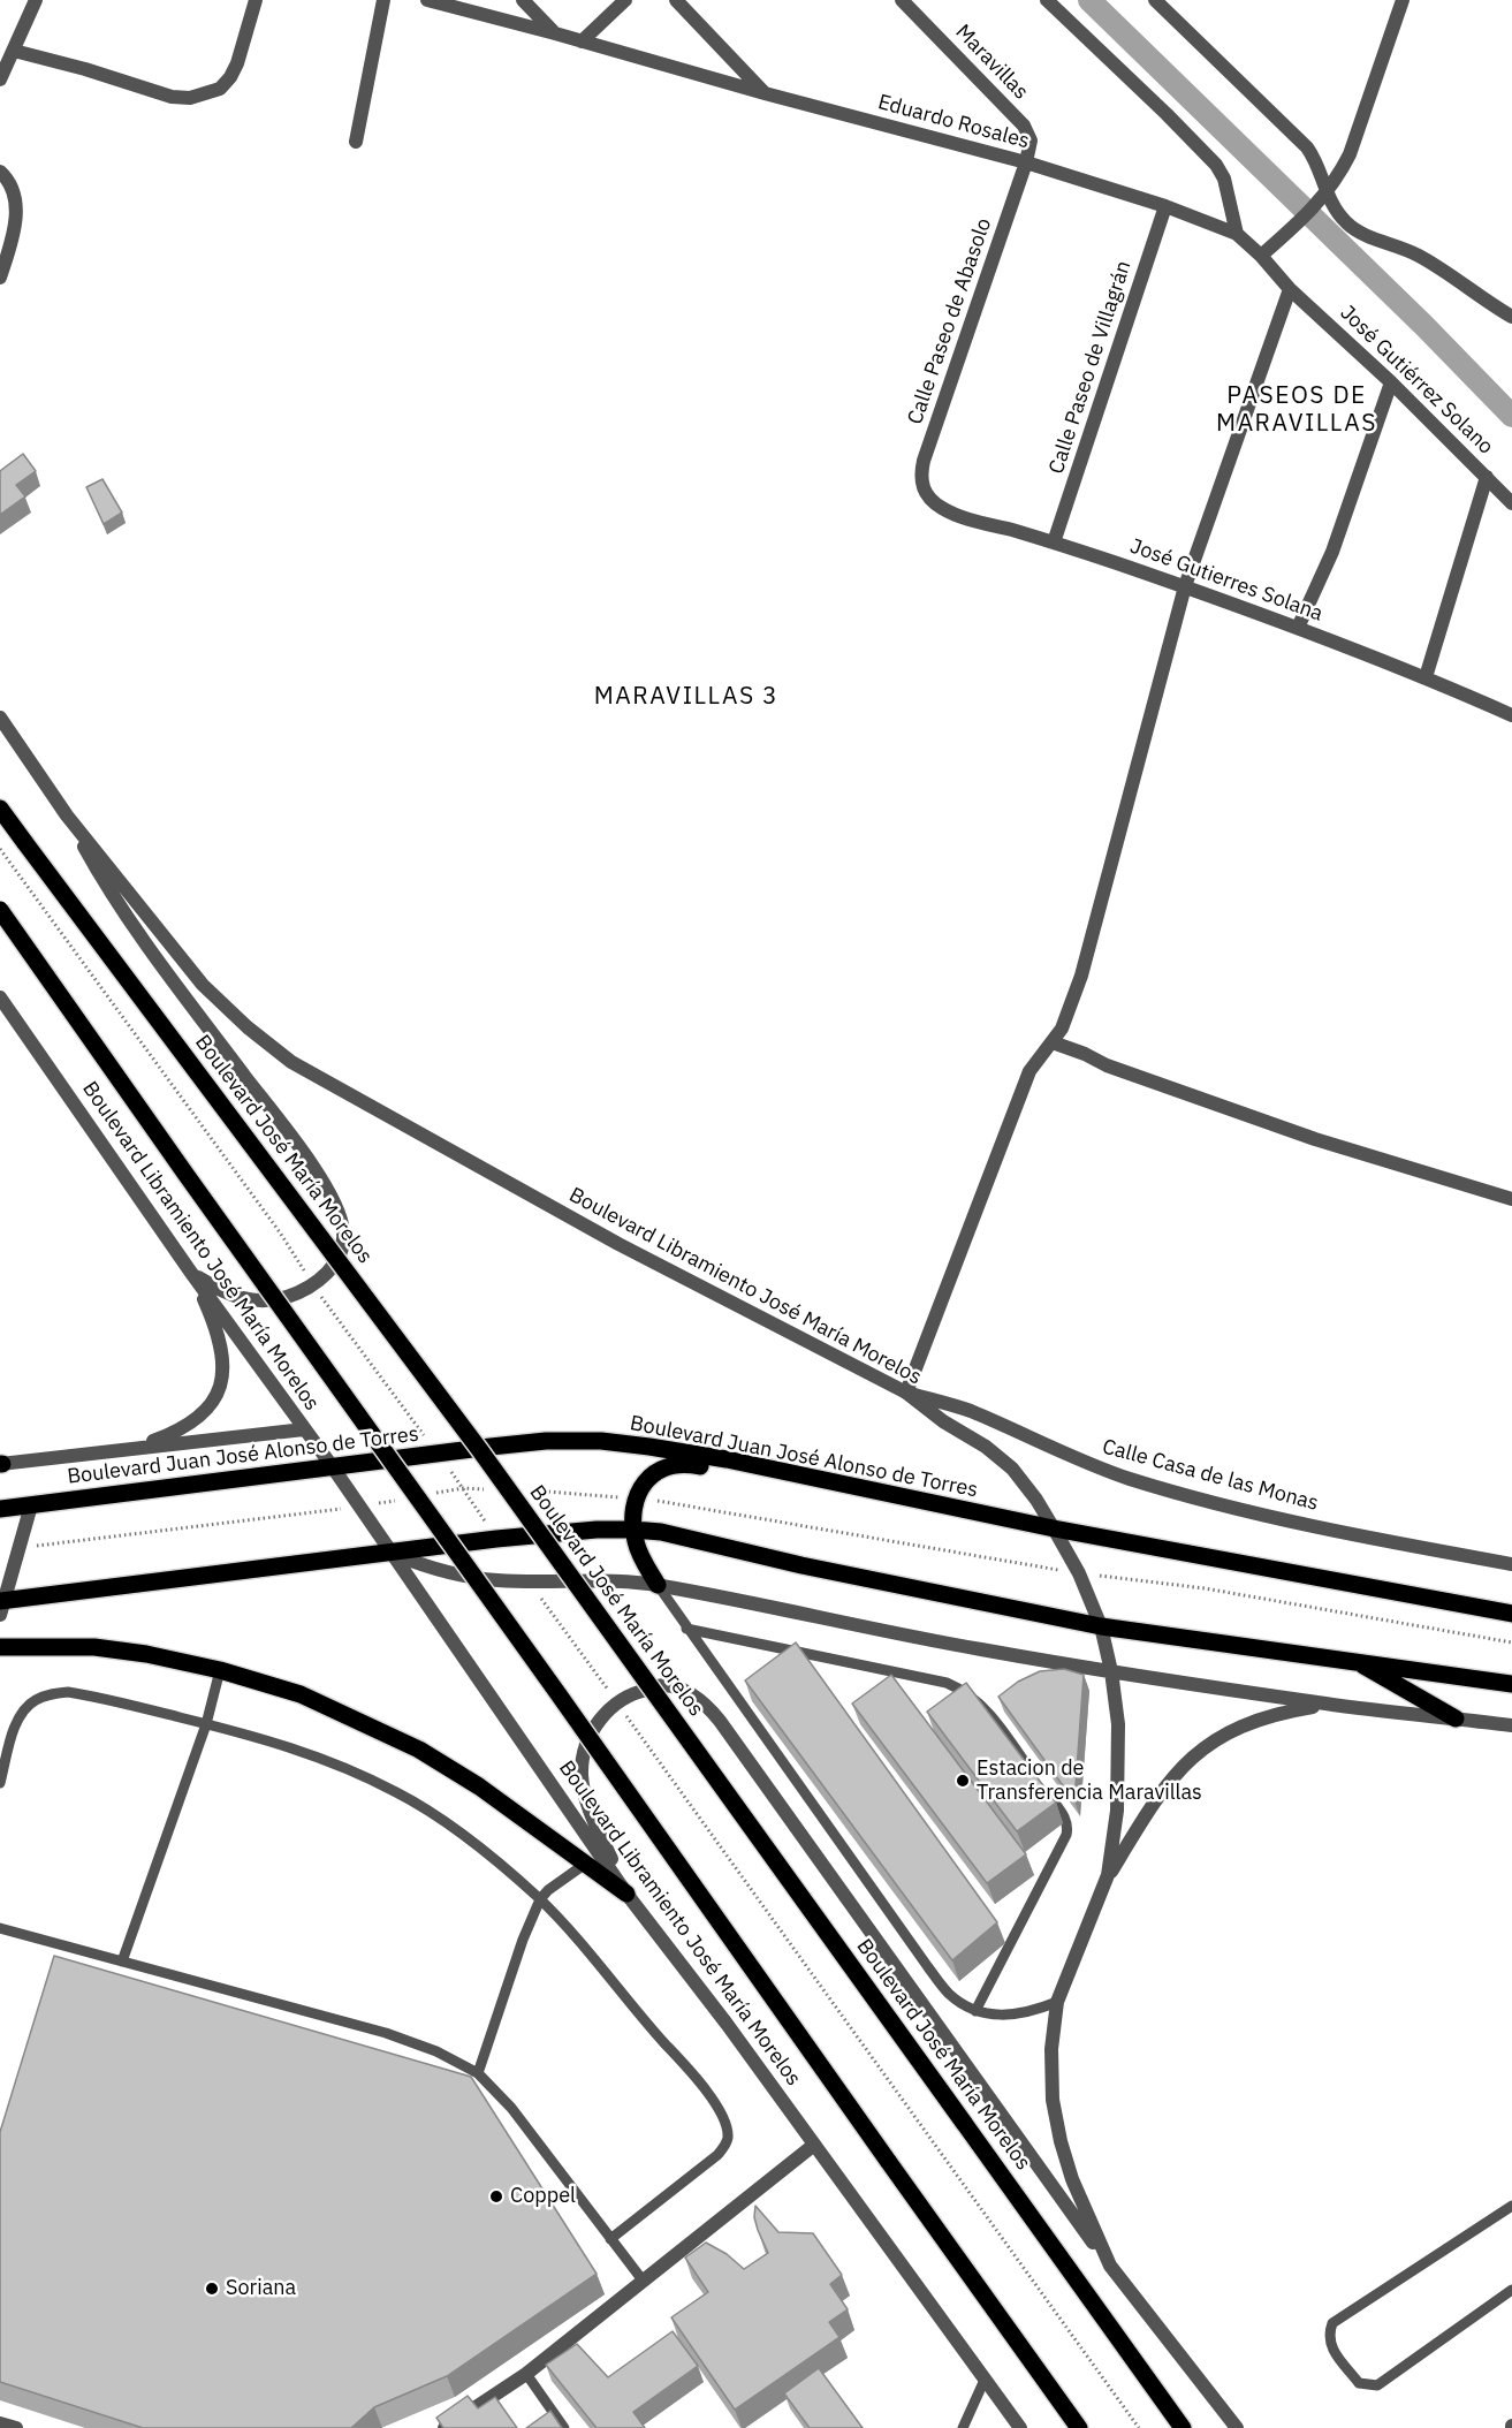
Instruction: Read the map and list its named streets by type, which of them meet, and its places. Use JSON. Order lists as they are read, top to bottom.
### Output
{
  "streets": {
    "main road": ["Boulevard José María Morelos", "Boulevard Juan José Alonso de Torres"],
    "street": [
      "Maravillas",
      "Eduardo Rosales",
      "Calle Paseo de Abasolo",
      "Calle Paseo de Villagrán",
      "José Gutiérrez Solano",
      "José Gutierres Solana",
      "Boulevard Libramiento José María Morelos",
      "Calle Casa de las Monas"
    ]
  },
  "crossings": [
    ["Maravillas", "Eduardo Rosales"],
    ["Maravillas", "Calle Paseo de Abasolo"],
    ["Eduardo Rosales", "Calle Paseo de Abasolo"],
    ["Eduardo Rosales", "Calle Paseo de Villagrán"],
    ["Eduardo Rosales", "José Gutiérrez Solano"],
    ["Calle Paseo de Abasolo", "José Gutierres Solana"],
    ["Calle Paseo de Villagrán", "José Gutierres Solana"],
    ["Boulevard Libramiento José María Morelos", "Boulevard Juan José Alonso de Torres"],
    ["Boulevard Libramiento José María Morelos", "Calle Casa de las Monas"]
  ],
  "districts": ["PASEOS DE MARAVILLAS", "MARAVILLAS 3"],
  "places": ["Estacion de Transferencia Maravillas", "Coppel", "Soriana"]
}
